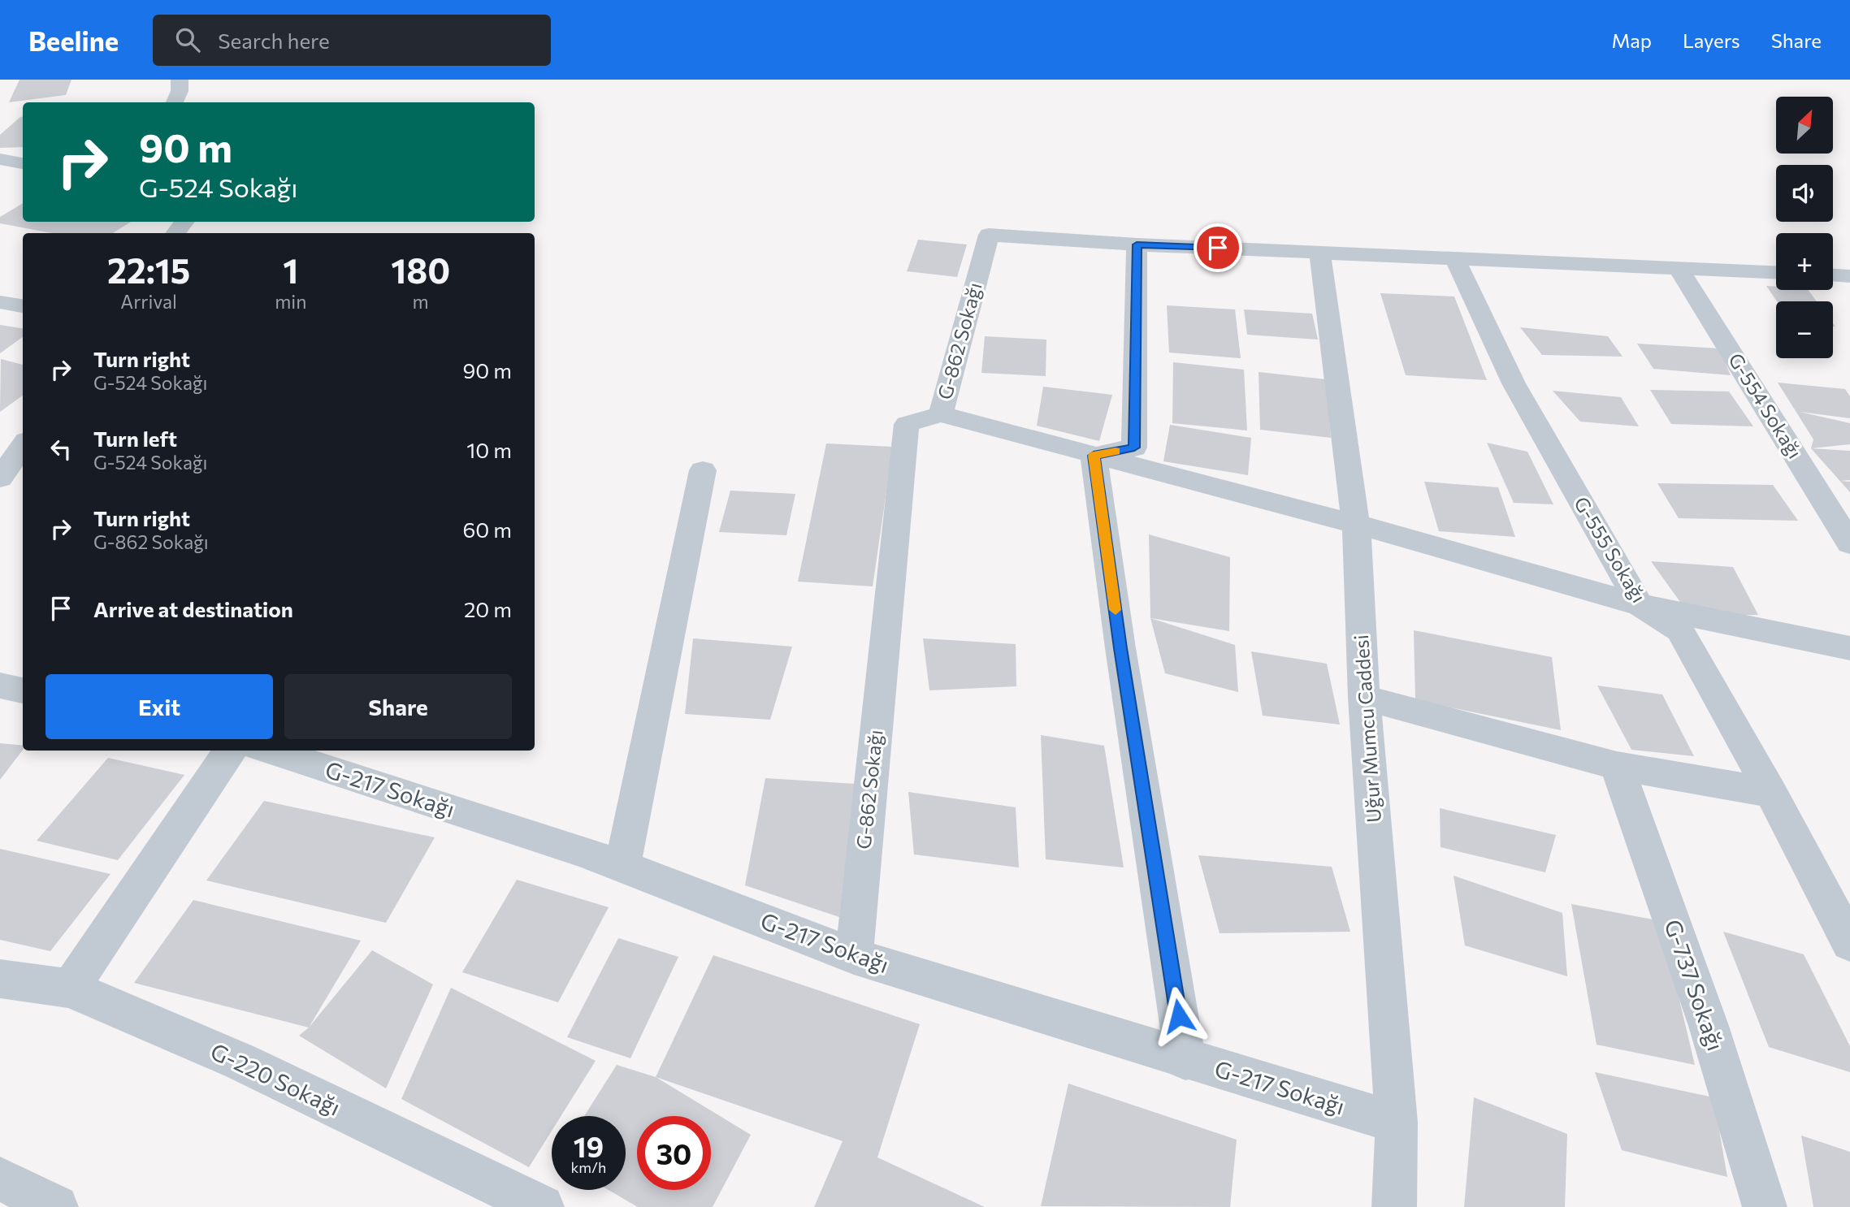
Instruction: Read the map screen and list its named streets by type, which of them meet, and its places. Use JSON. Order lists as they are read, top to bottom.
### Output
{
  "streets": {
    "street": [
      "G-862 Sokağı",
      "G-554 Sokağı",
      "G-555 Sokağı",
      "Uğur Mumcu Caddesi",
      "G-217 Sokağı",
      "G-737 Sokağı",
      "G-220 Sokağı"
    ]
  },
  "crossings": [
    ["G-862 Sokağı", "G-554 Sokağı"],
    ["G-862 Sokağı", "G-555 Sokağı"],
    ["G-862 Sokağı", "Uğur Mumcu Caddesi"],
    ["G-862 Sokağı", "G-217 Sokağı"],
    ["Uğur Mumcu Caddesi", "G-217 Sokağı"]
  ],
  "north": "top right",
  "page": {
    "header": "Beeline",
    "search": "Search here",
    "nav": ["Map", "Layers", "Share"],
    "map_buttons": ["+", "−"],
    "turn": ["90 m", "G-524 Sokağı"],
    "eta": [
      "22:15",
      "Arrival",
      "1",
      "min",
      "180",
      "m"
    ],
    "list": [
      {
        "name": "Turn right",
        "note": "G-524 Sokağı",
        "value": "90 m"
      },
      {
        "name": "Turn left",
        "note": "G-524 Sokağı",
        "value": "10 m"
      },
      {
        "name": "Turn right",
        "note": "G-862 Sokağı",
        "value": "60 m"
      },
      {
        "name": "Arrive at destination",
        "value": "20 m"
      }
    ],
    "buttons": ["Exit", "Share"],
    "speed": "19 km/h",
    "limit": "30"
  }
}
